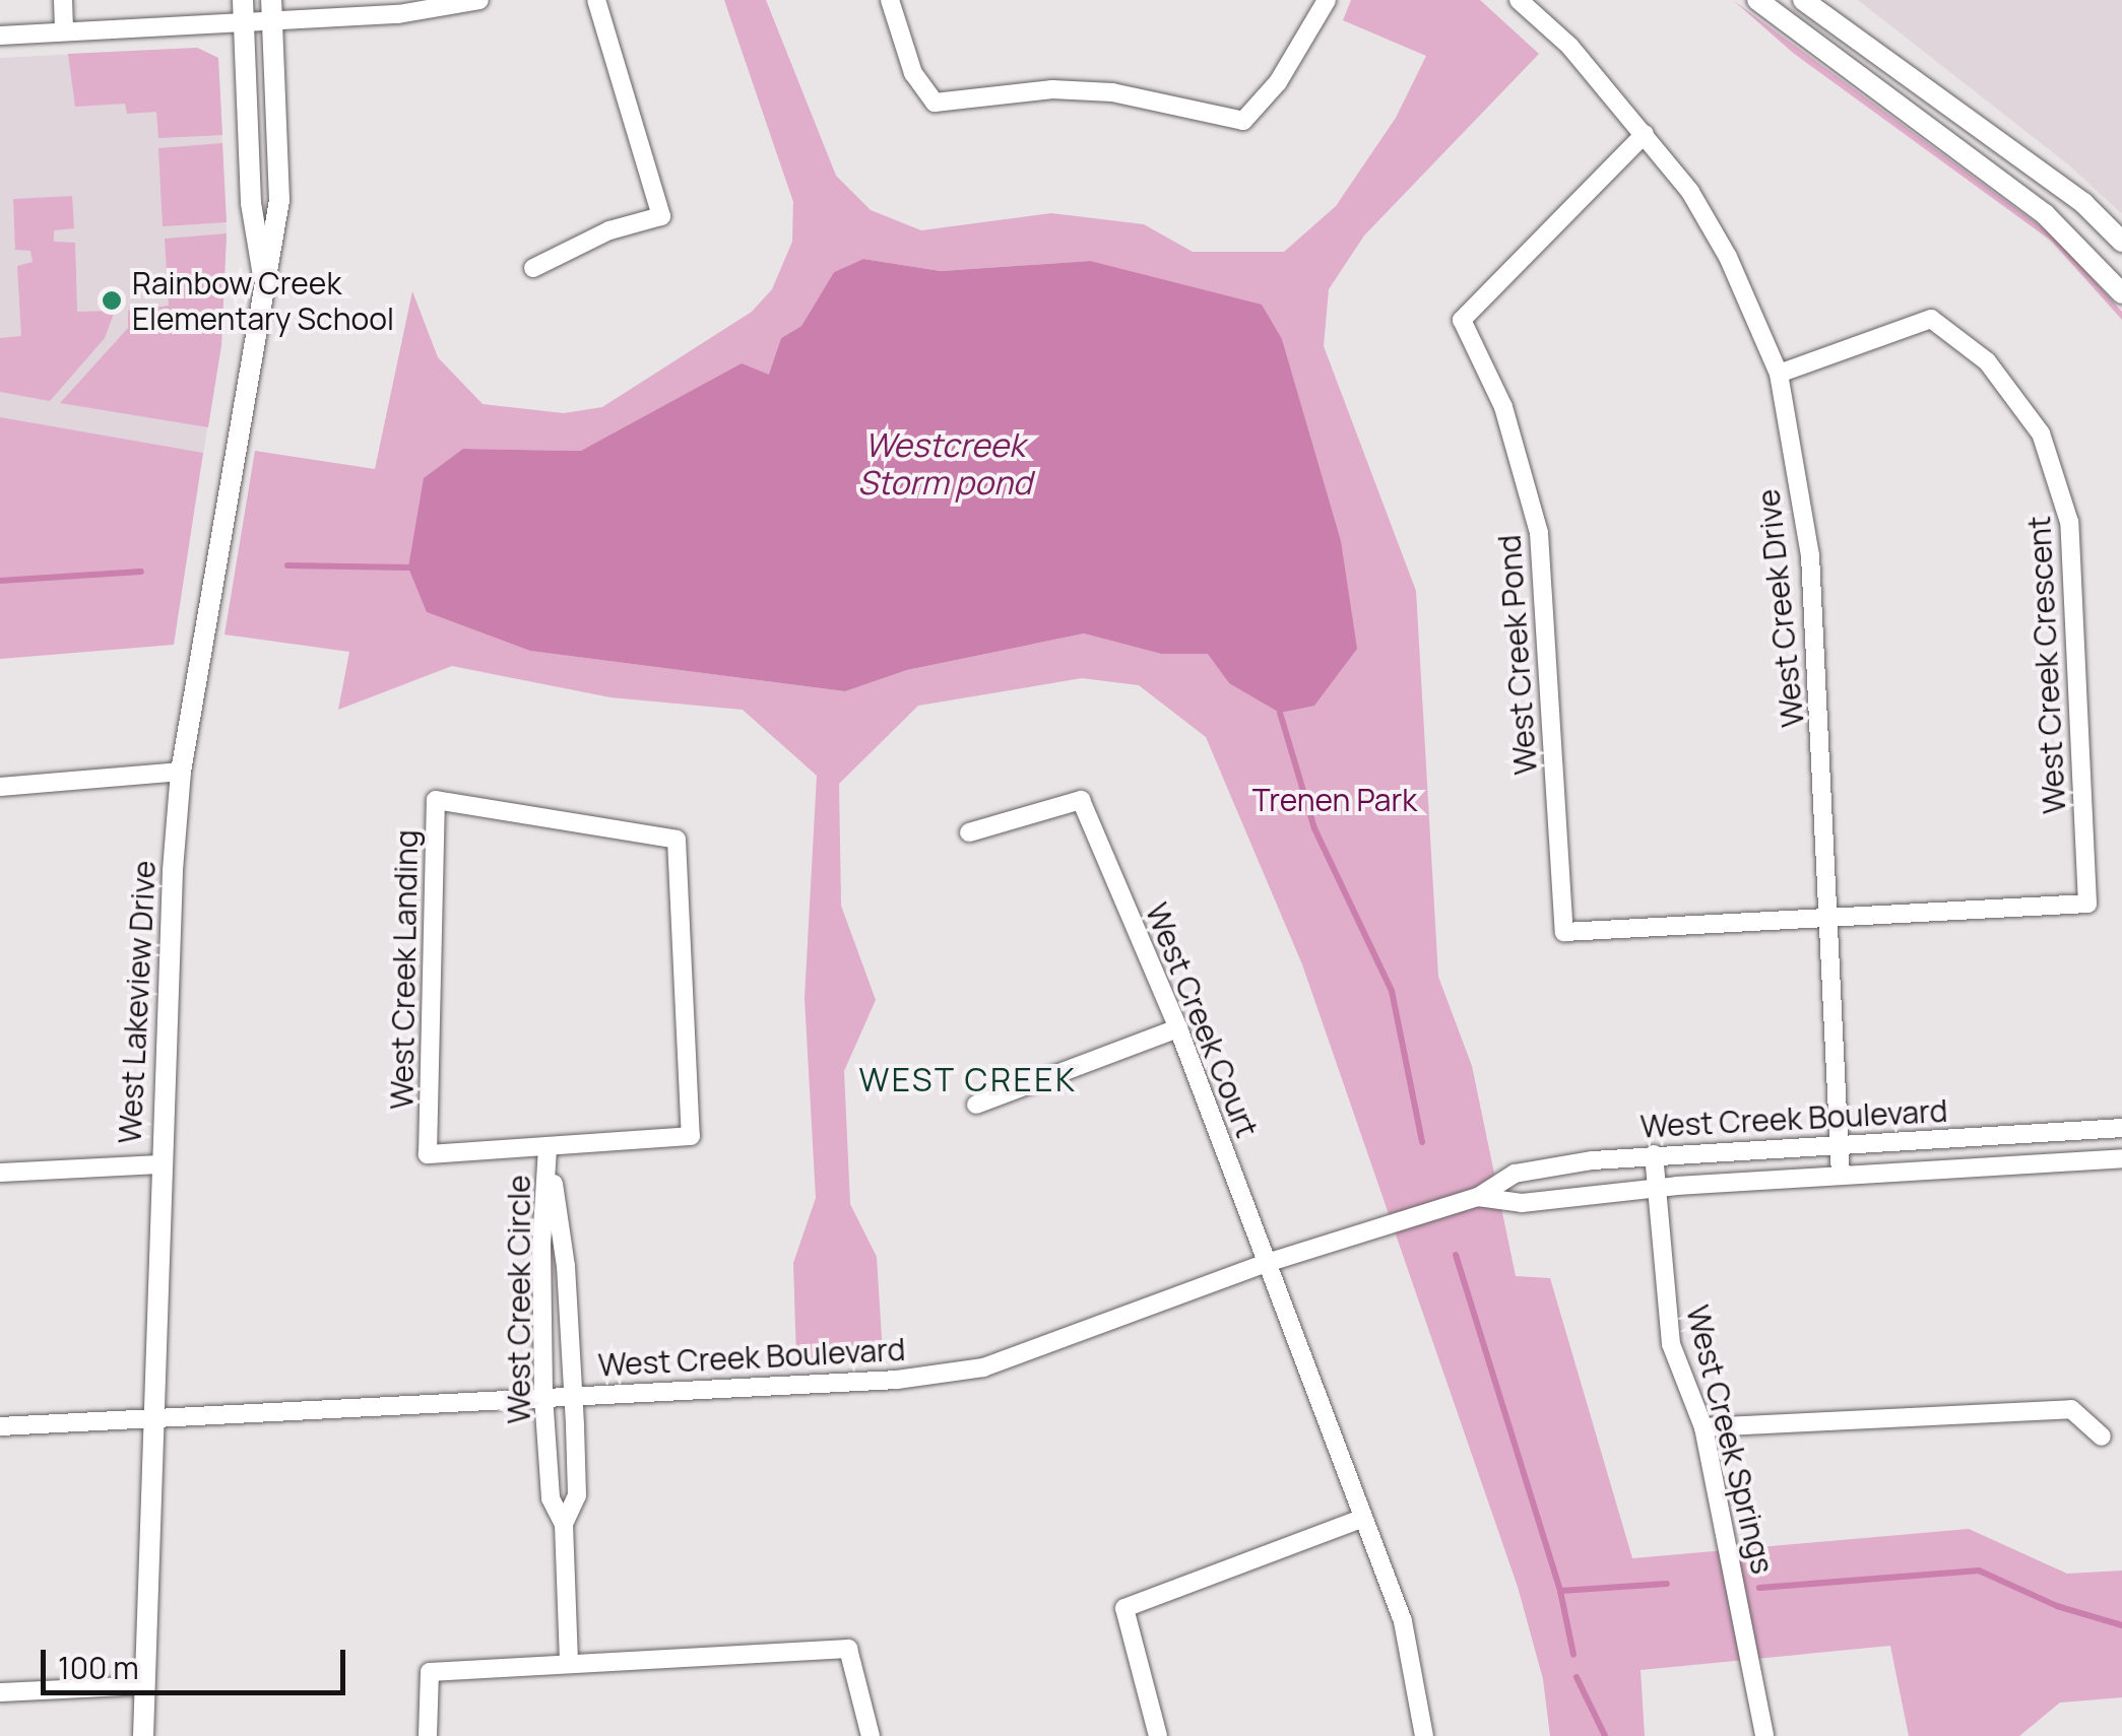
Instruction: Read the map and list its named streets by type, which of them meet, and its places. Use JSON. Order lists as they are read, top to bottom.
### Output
{
  "streets": {
    "street": [
      "West Creek Drive",
      "West Creek Pond",
      "West Creek Crescent",
      "West Creek Landing",
      "West Lakeview Drive",
      "West Creek Court",
      "West Creek Boulevard",
      "West Creek Circle",
      "West Creek Springs"
    ]
  },
  "crossings": [
    ["West Creek Drive", "West Creek Pond"],
    ["West Creek Drive", "West Creek Crescent"],
    ["West Creek Drive", "West Creek Boulevard"],
    ["West Creek Pond", "West Creek Crescent"],
    ["West Creek Landing", "West Creek Circle"],
    ["West Lakeview Drive", "West Creek Boulevard"],
    ["West Creek Court", "West Creek Boulevard"],
    ["West Creek Boulevard", "West Creek Circle"],
    ["West Creek Boulevard", "West Creek Springs"]
  ],
  "districts": ["WEST CREEK"],
  "water": ["Westcreek Storm pond"],
  "parks": ["Trenen Park"],
  "places": ["Rainbow Creek Elementary School"],
  "scale_bar": "100 m"
}
